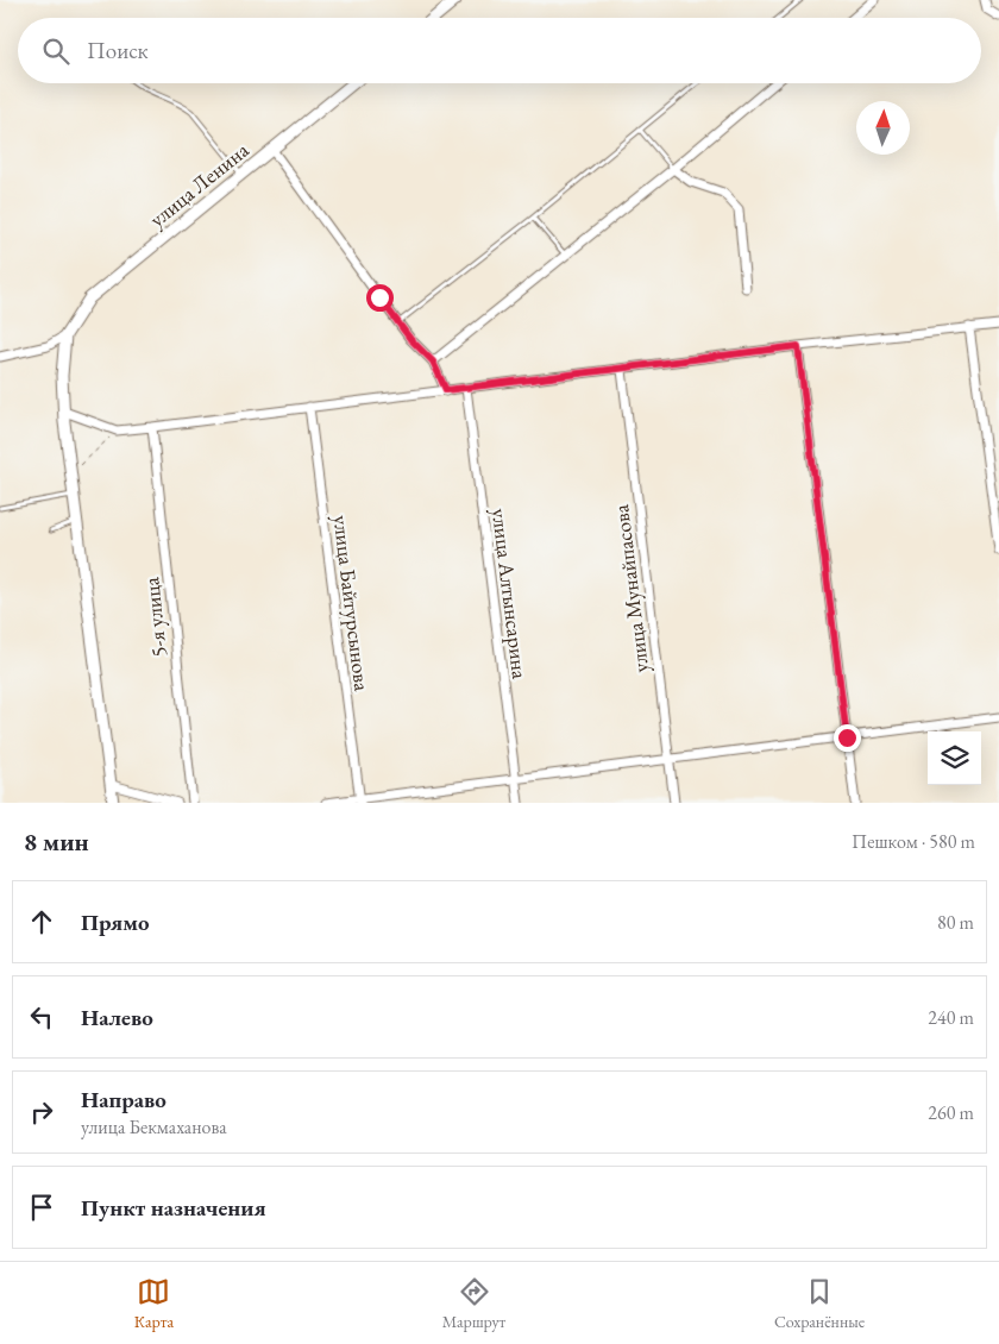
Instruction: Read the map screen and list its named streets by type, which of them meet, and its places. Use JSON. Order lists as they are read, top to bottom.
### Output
{
  "streets": {
    "street": [
      "улица Ленина",
      "улица Мунайпасова",
      "улица Алтынсарина",
      "улица Байтурсынова",
      "5-я улица"
    ]
  },
  "north": "top",
  "page": {
    "search": "Поиск",
    "heading": ["8 мин", "Пешком · 580 m"],
    "list": [
      ["Прямо", "80 m"],
      ["Налево", "240 m"],
      ["Направо", "улица Бекмаханова", "260 m"],
      "Пункт назначения"
    ],
    "nav": ["Карта", "Маршрут", "Сохранённые"]
  }
}
